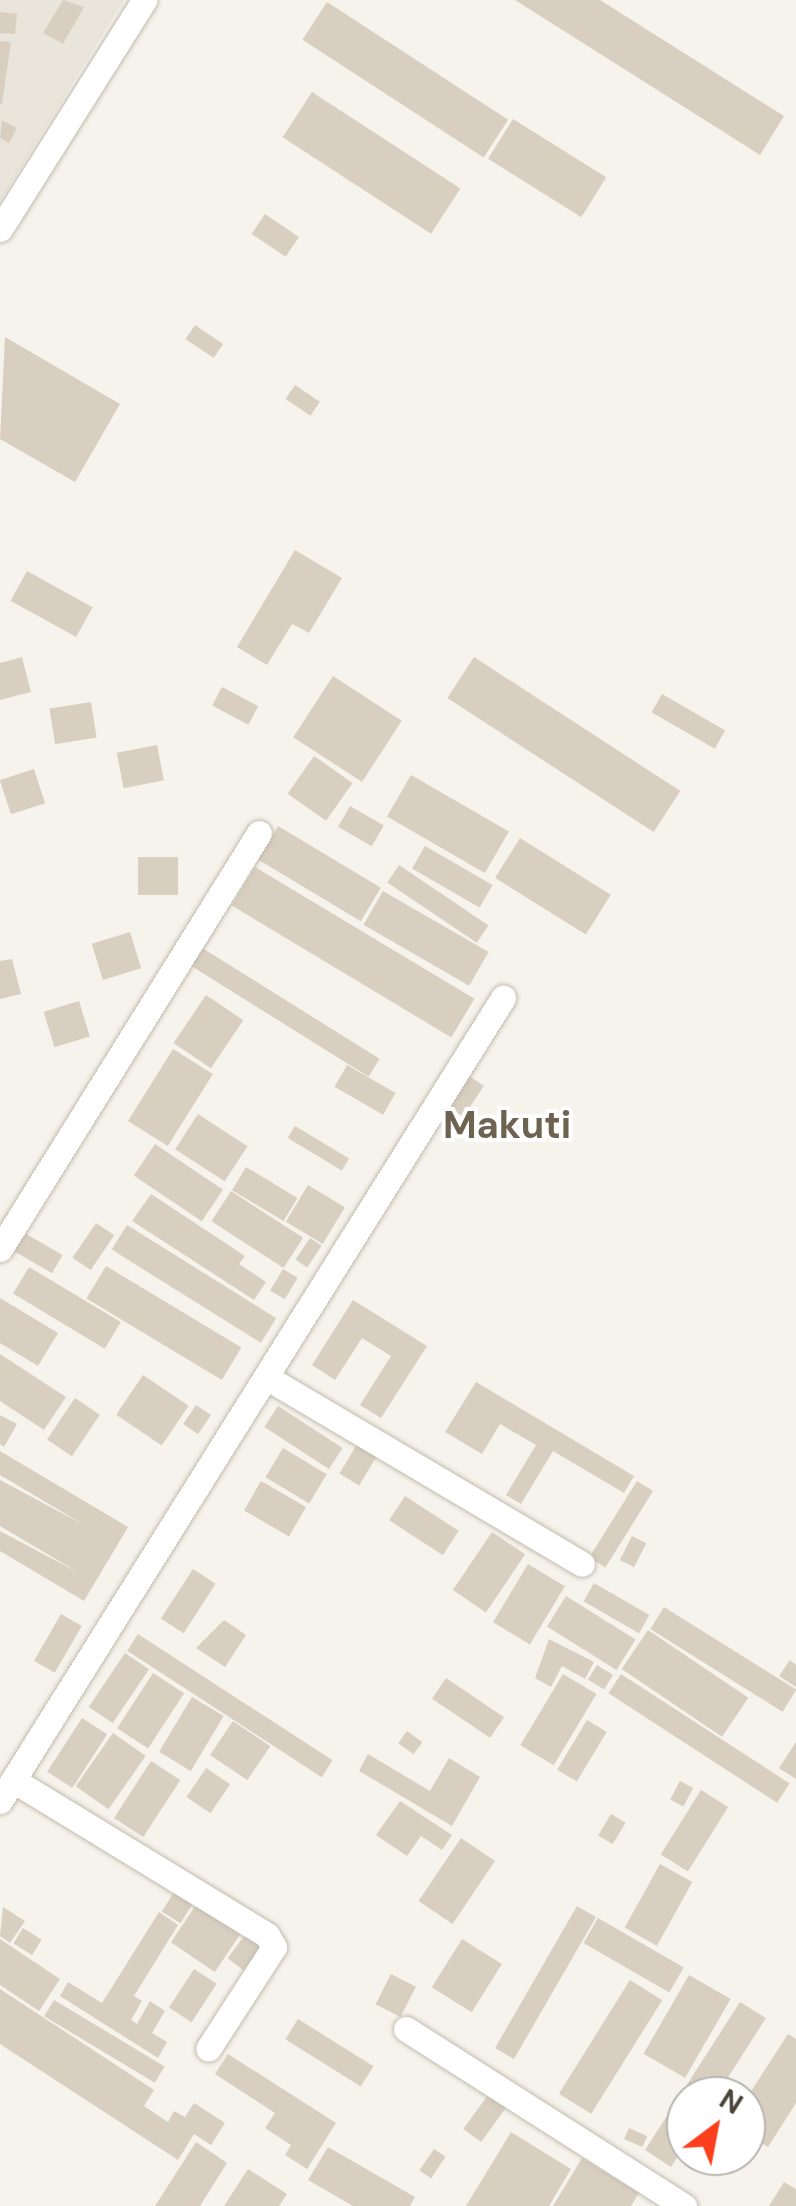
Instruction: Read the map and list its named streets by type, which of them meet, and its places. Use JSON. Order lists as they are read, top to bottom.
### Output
{
  "districts": ["Makuti"],
  "north": "top right"
}
